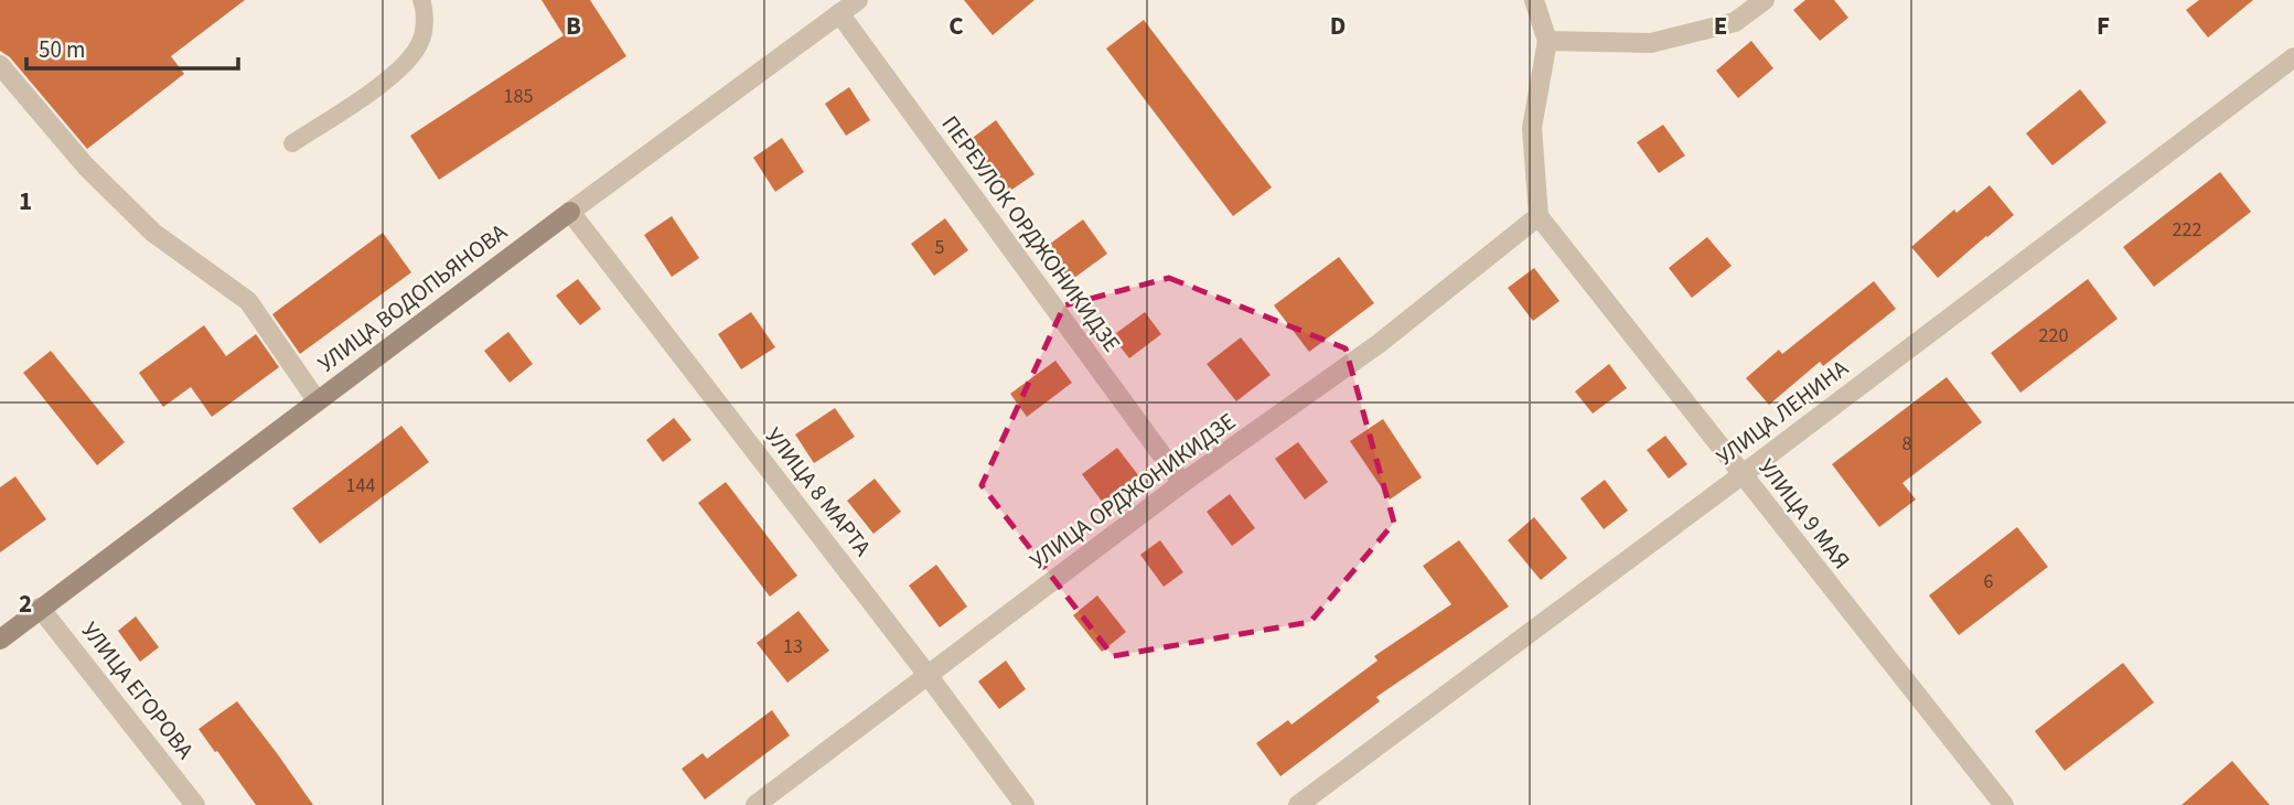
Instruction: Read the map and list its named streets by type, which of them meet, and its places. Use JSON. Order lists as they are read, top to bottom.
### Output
{
  "streets": {
    "street": [
      "ПЕРЕУЛОК ОРДЖОНИКИДЗЕ",
      "УЛИЦА ВОДОПЬЯНОВА",
      "УЛИЦА ЛЕНИНА",
      "УЛИЦА ОРДЖОНИКИДЗЕ",
      "УЛИЦА 8 МАРТА",
      "УЛИЦА 9 МАЯ",
      "УЛИЦА ЕГОРОВА"
    ]
  },
  "crossings": [
    ["ПЕРЕУЛОК ОРДЖОНИКИДЗЕ", "УЛИЦА ВОДОПЬЯНОВА"],
    ["ПЕРЕУЛОК ОРДЖОНИКИДЗЕ", "УЛИЦА ОРДЖОНИКИДЗЕ"],
    ["УЛИЦА ВОДОПЬЯНОВА", "УЛИЦА 8 МАРТА"],
    ["УЛИЦА ВОДОПЬЯНОВА", "УЛИЦА ЕГОРОВА"],
    ["УЛИЦА ЛЕНИНА", "УЛИЦА 9 МАЯ"],
    ["УЛИЦА ОРДЖОНИКИДЗЕ", "УЛИЦА 8 МАРТА"],
    ["УЛИЦА ОРДЖОНИКИДЗЕ", "УЛИЦА 9 МАЯ"]
  ],
  "house_numbers": [
    "185",
    "222",
    "5",
    "220",
    "8",
    "144",
    "6",
    "13"
  ],
  "scale_bar": "50 m",
  "grid": {
    "columns": [
      "B",
      "C",
      "D",
      "E",
      "F"
    ],
    "rows": ["1", "2"]
  }
}
